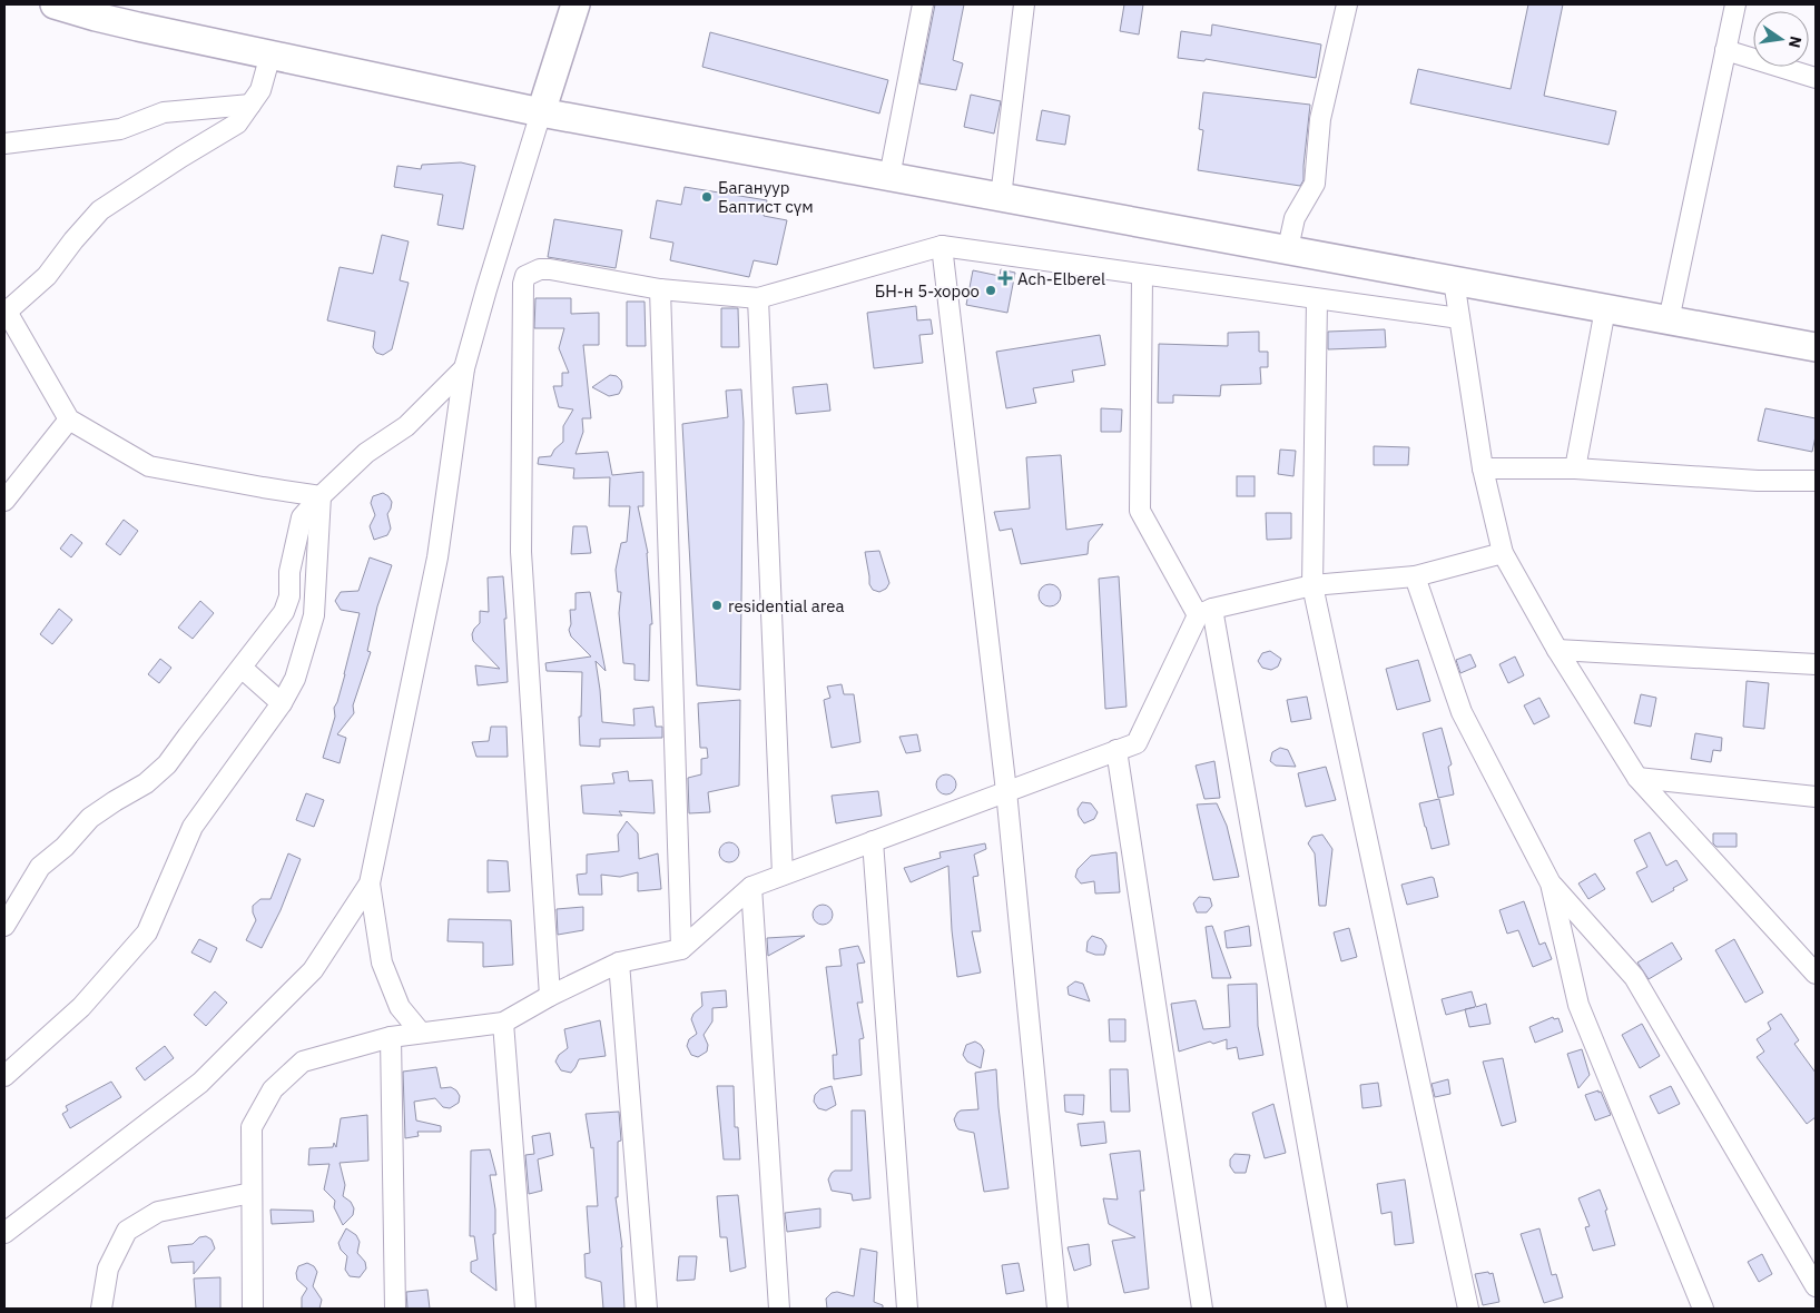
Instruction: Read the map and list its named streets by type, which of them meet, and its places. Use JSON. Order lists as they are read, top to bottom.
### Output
{
  "places": {
    "other": ["Багануур Баптист сүм", "БН-н 5-хороо", "residential area"],
    "health": ["Ach-Elberel"]
  },
  "north": "right"
}
